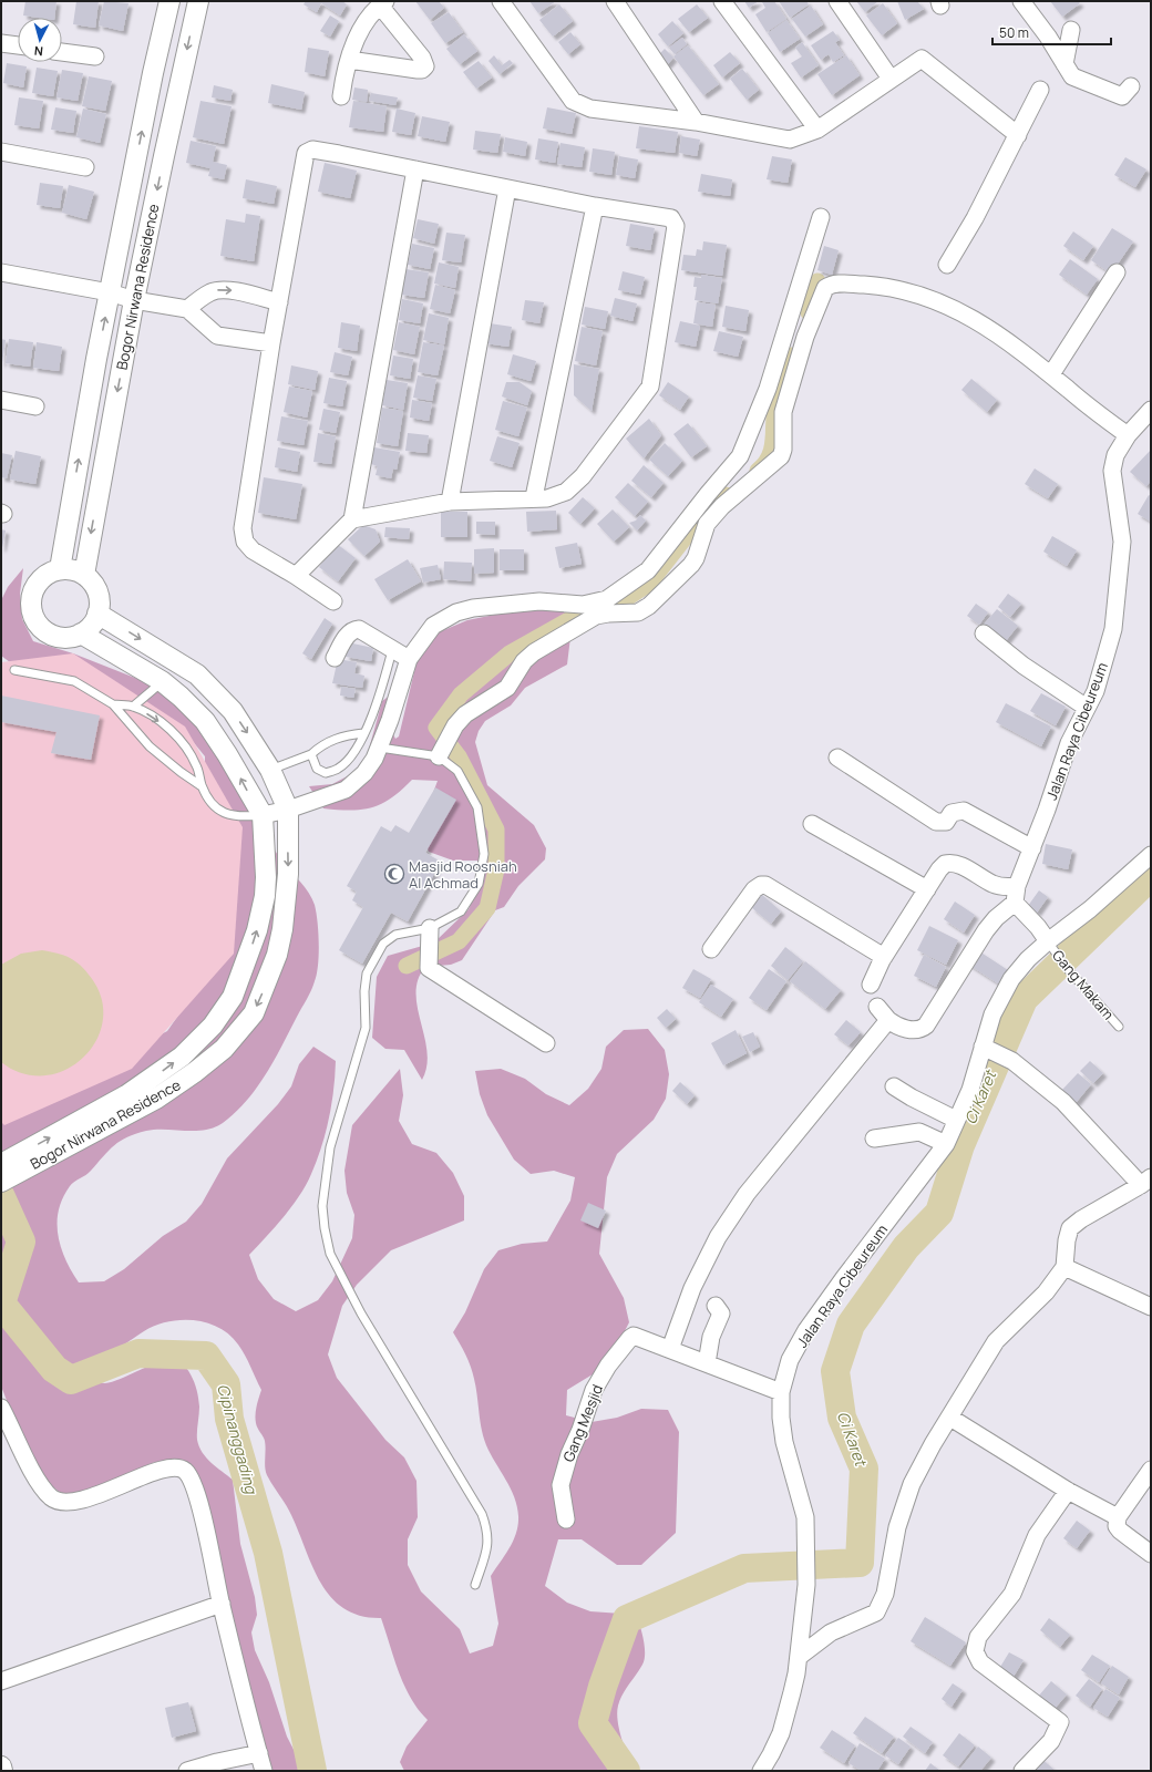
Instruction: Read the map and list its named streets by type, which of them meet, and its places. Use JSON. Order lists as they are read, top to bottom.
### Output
{
  "streets": {
    "street": ["Bogor Nirwana Residence", "Jalan Raya Cibeureum", "Gang Mesjid"],
    "lane": ["Gang Makam"]
  },
  "crossings": [
    ["Jalan Raya Cibeureum", "Gang Makam"],
    ["Jalan Raya Cibeureum", "Gang Mesjid"]
  ],
  "water": ["Ci Karet", "Cipinanggading"],
  "places": {
    "mosque": ["Masjid Roosniah Al Achmad"]
  },
  "scale_bar": "50 m",
  "north": "bottom"
}
